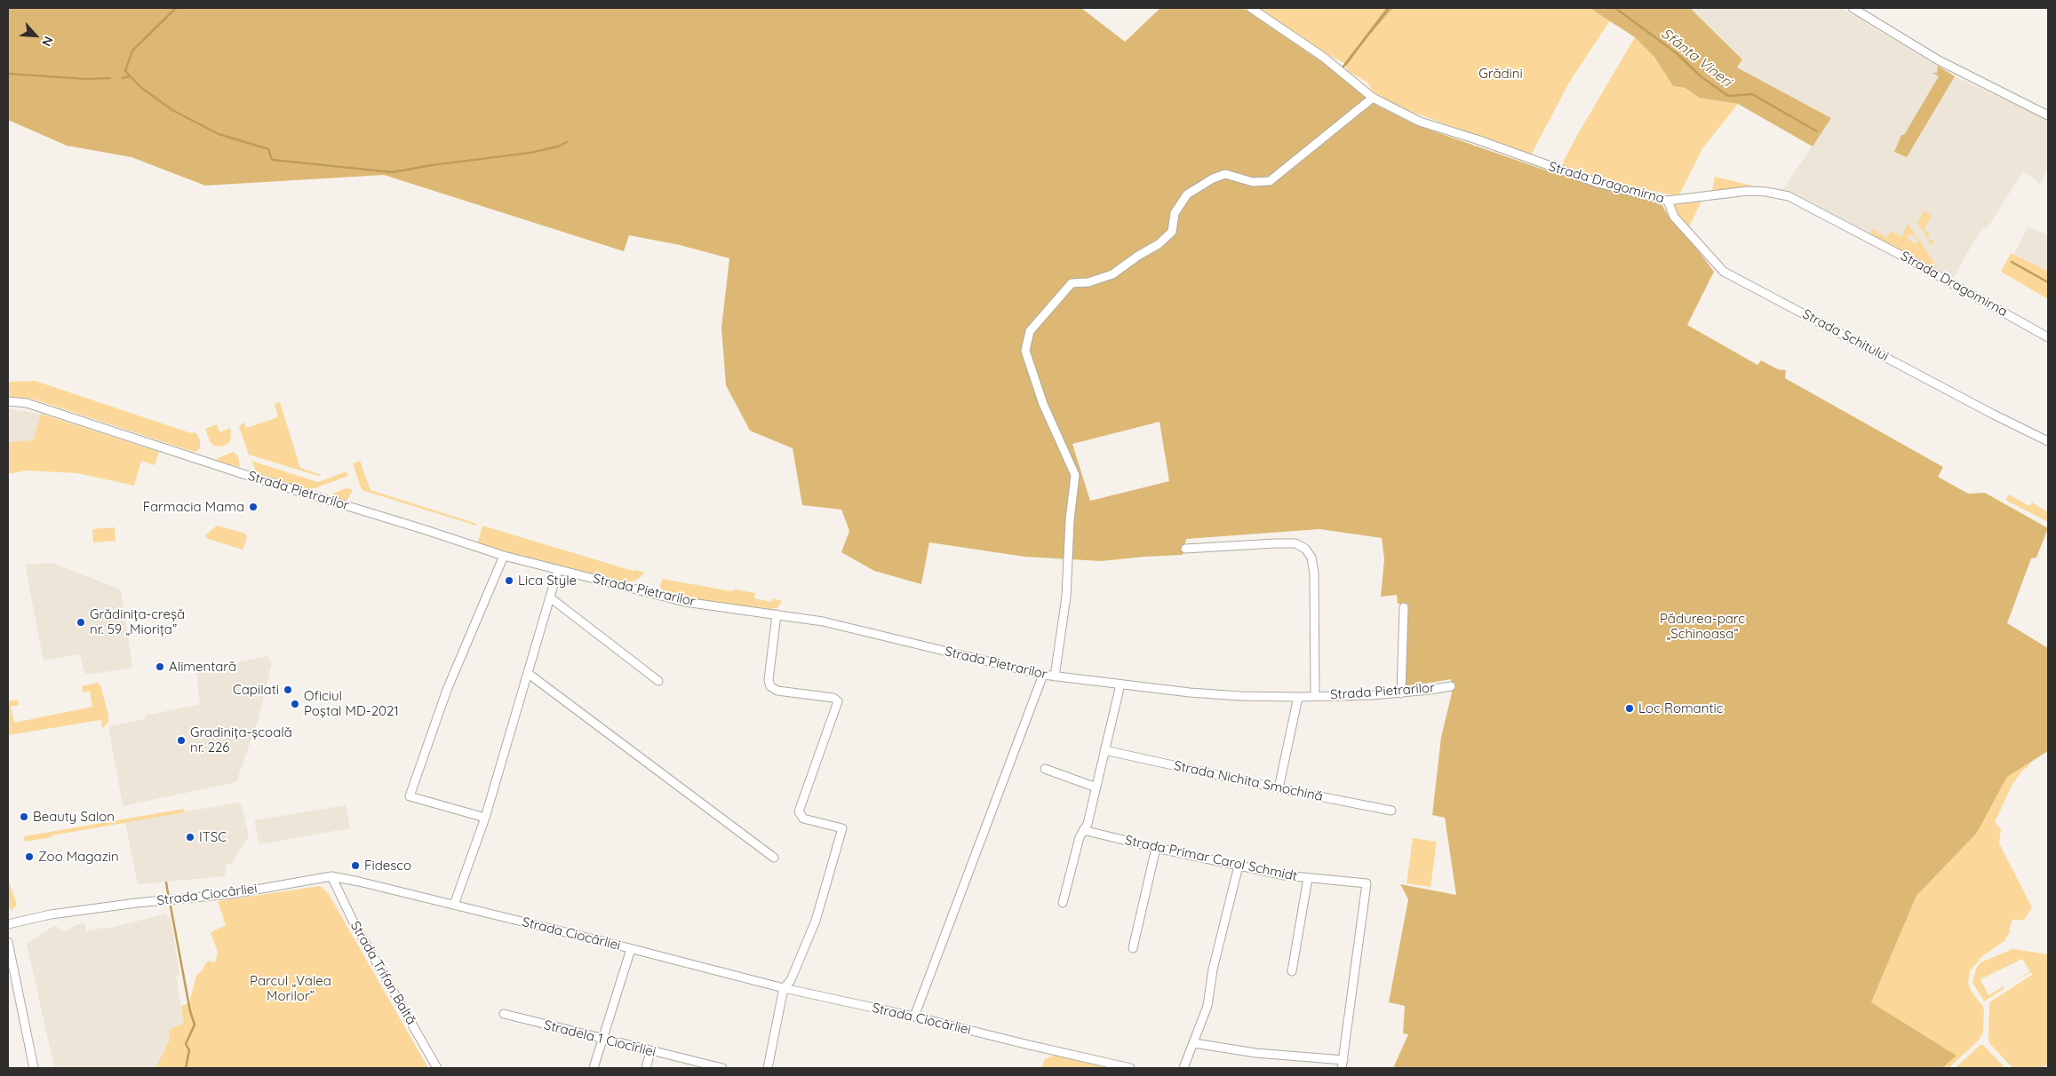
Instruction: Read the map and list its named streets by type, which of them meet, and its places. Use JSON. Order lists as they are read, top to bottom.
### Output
{
  "streets": {
    "street": [
      "Strada Dragomirna",
      "Strada Schitului",
      "Strada Pietrarilor",
      "Strada Nichita Smochină",
      "Strada Primar Carol Schmidt",
      "Strada Ciocârliei",
      "Strada Trifan Baltă",
      "Stradela 1 Ciocîrliei"
    ]
  },
  "crossings": [
    ["Strada Dragomirna", "Strada Schitului"],
    ["Strada Ciocârliei", "Strada Trifan Baltă"]
  ],
  "water": ["Sfânta Vineri"],
  "parks": ["Grădini", "Pădurea-parc „Schinoasa“", "Parcul „Valea Morilor”"],
  "places": [
    "Farmacia Mama",
    "Lica Style",
    "Grădinița-creșă nr. 59 „Miorița”",
    "Alimentară",
    "Capilati",
    "Oficiul Poștal MD-2021",
    "Loc Romantic",
    "Gradinița-școală nr. 226",
    "Beauty Salon",
    "ITSC",
    "Zoo Magazin",
    "Fidesco"
  ],
  "north": "bottom right"
}
